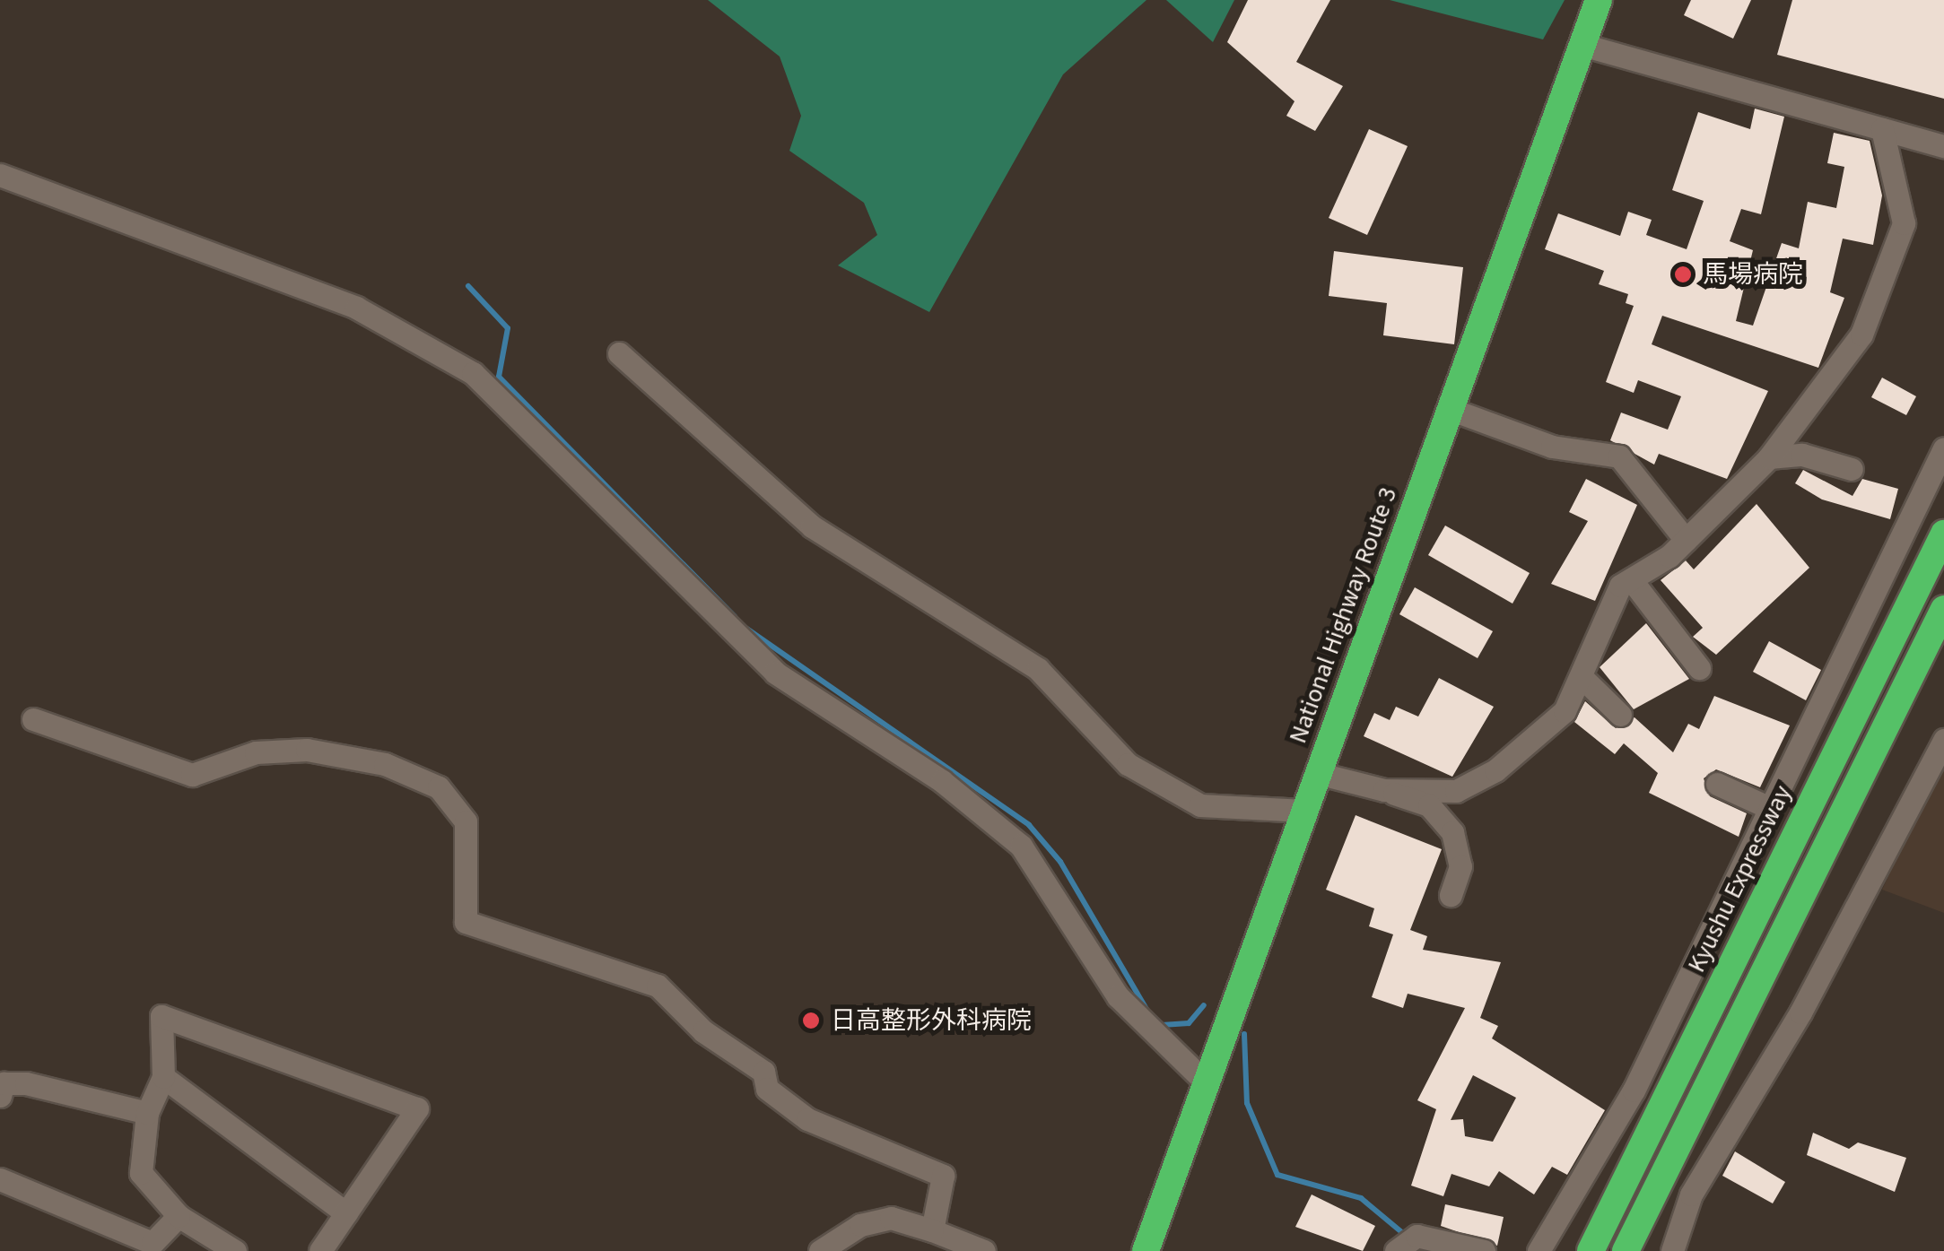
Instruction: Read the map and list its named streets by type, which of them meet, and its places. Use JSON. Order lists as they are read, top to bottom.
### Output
{
  "streets": {
    "highway": ["National Highway Route 3", "Kyushu Expressway"]
  },
  "places": ["馬場病院", "日高整形外科病院"]
}
